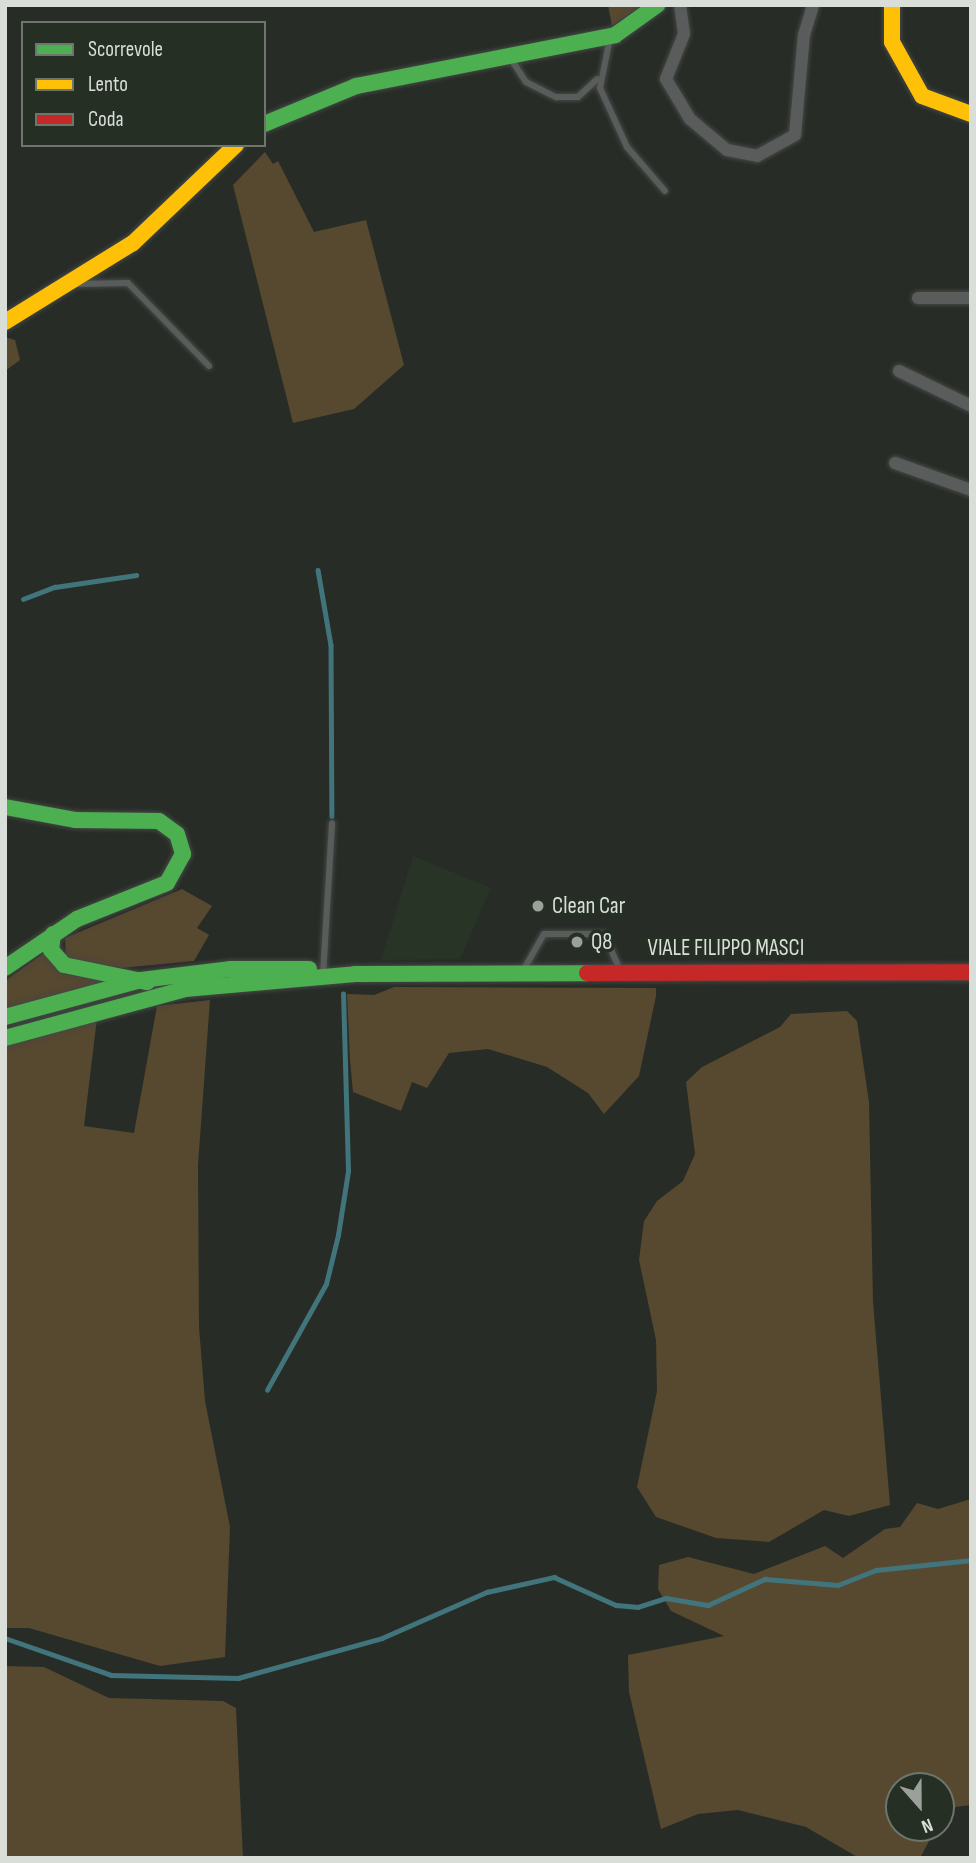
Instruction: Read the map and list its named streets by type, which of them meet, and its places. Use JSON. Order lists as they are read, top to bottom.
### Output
{
  "streets": {
    "main road": ["VIALE FILIPPO MASCI"]
  },
  "places": ["Clean Car", "Q8"],
  "legend": ["Scorrevole", "Lento", "Coda"],
  "north": "bottom"
}
